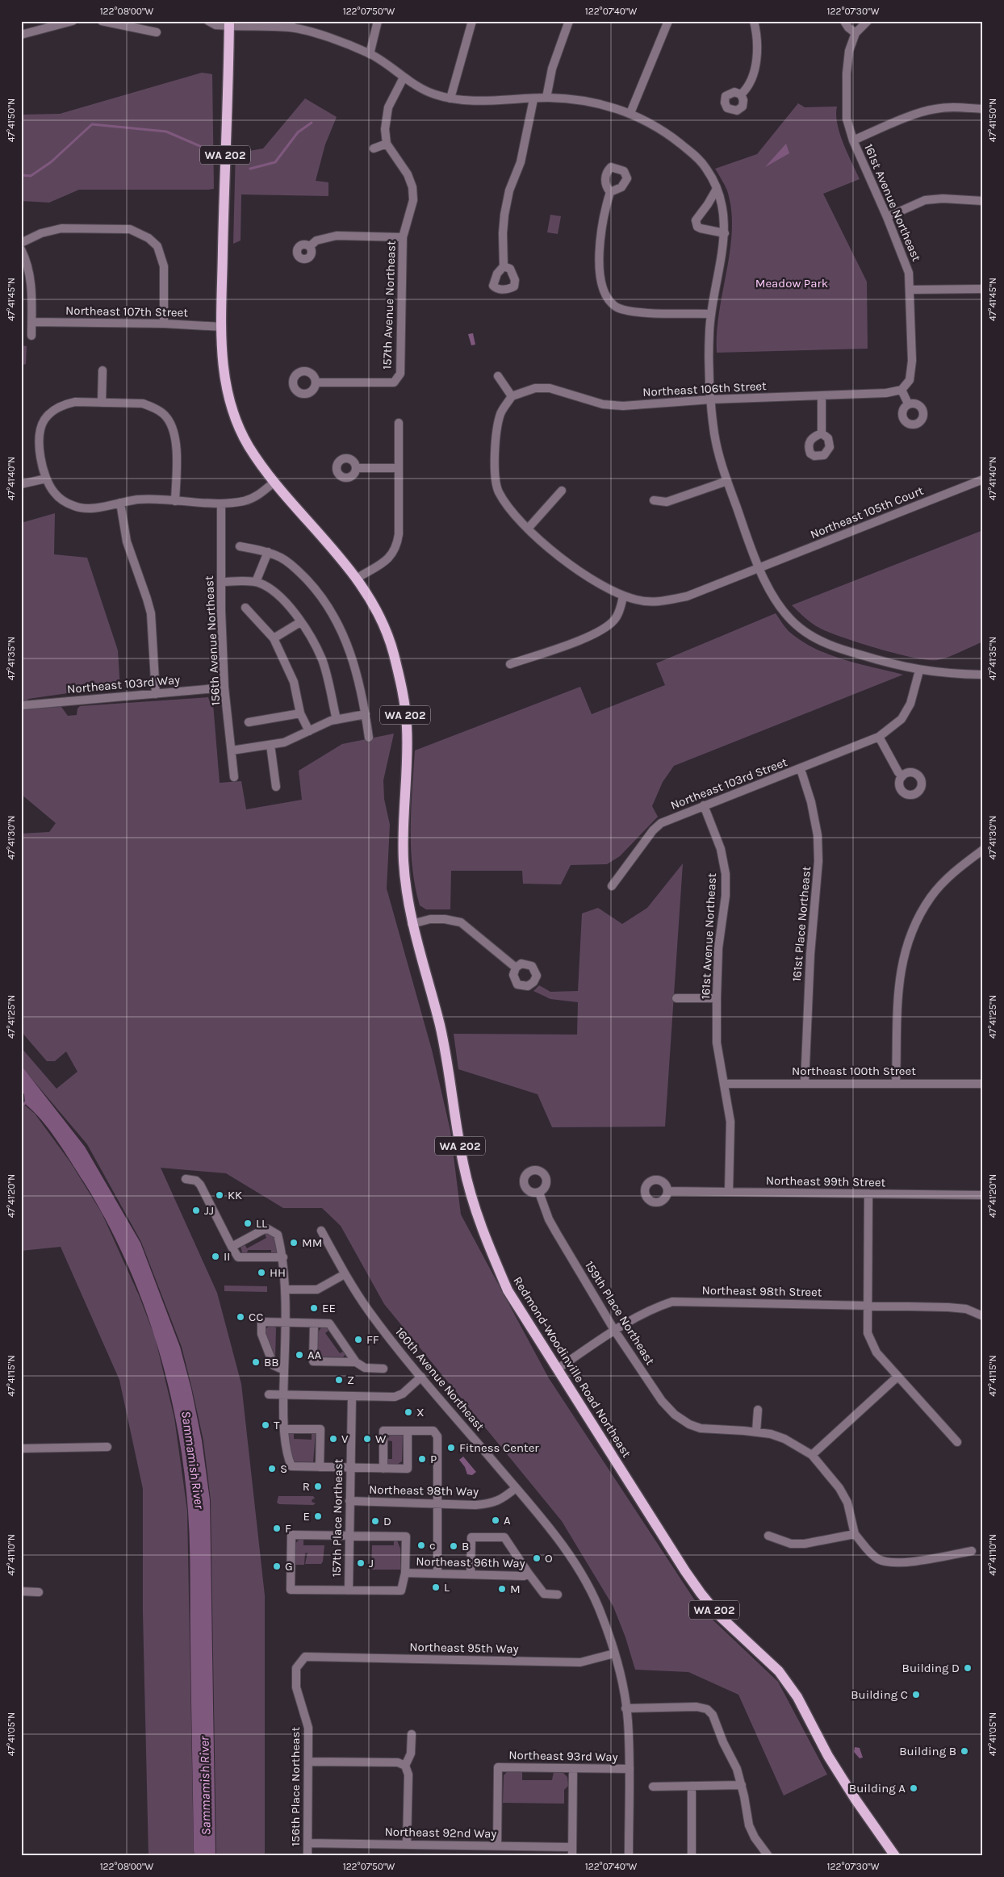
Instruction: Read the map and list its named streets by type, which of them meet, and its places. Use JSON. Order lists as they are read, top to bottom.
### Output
{
  "streets": {
    "main road": ["WA 202", "Redmond-Woodinville Road Northeast"],
    "street": [
      "161st Avenue Northeast",
      "157th Avenue Northeast",
      "Northeast 107th Street",
      "Northeast 106th Street",
      "Northeast 105th Court",
      "156th Avenue Northeast",
      "Northeast 103rd Way",
      "Northeast 103rd Street",
      "161st Place Northeast",
      "Northeast 100th Street",
      "Northeast 99th Street",
      "Northeast 98th Street",
      "159th Place Northeast",
      "160th Avenue Northeast",
      "Northeast 98th Way",
      "157th Place Northeast",
      "Northeast 96th Way",
      "Northeast 95th Way",
      "Northeast 93rd Way",
      "156th Place Northeast",
      "Northeast 92nd Way"
    ]
  },
  "crossings": [
    ["161st Avenue Northeast", "Northeast 106th Street"],
    ["161st Avenue Northeast", "Northeast 103rd Street"],
    ["161st Avenue Northeast", "Northeast 100th Street"],
    ["161st Avenue Northeast", "Northeast 99th Street"],
    ["Northeast 107th Street", "Redmond-Woodinville Road Northeast"],
    ["Northeast 106th Street", "Northeast 105th Court"],
    ["156th Avenue Northeast", "Northeast 103rd Way"],
    ["Northeast 103rd Street", "161st Place Northeast"],
    ["161st Place Northeast", "Northeast 100th Street"],
    ["Northeast 98th Street", "159th Place Northeast"],
    ["Northeast 98th Street", "Redmond-Woodinville Road Northeast"],
    ["160th Avenue Northeast", "Northeast 98th Way"],
    ["160th Avenue Northeast", "Northeast 95th Way"],
    ["160th Avenue Northeast", "Northeast 93rd Way"],
    ["Northeast 98th Way", "157th Place Northeast"],
    ["157th Place Northeast", "Northeast 96th Way"],
    ["Northeast 95th Way", "156th Place Northeast"],
    ["Northeast 93rd Way", "Northeast 92nd Way"],
    ["156th Place Northeast", "Northeast 92nd Way"]
  ],
  "water": ["Sammamish River"],
  "parks": ["Meadow Park"],
  "places": [
    "KK",
    "JJ",
    "LL",
    "MM",
    "II",
    "HH",
    "EE",
    "CC",
    "FF",
    "AA",
    "BB",
    "Z",
    "X",
    "T",
    "V",
    "W",
    "Fitness Center",
    "P",
    "S",
    "R",
    "E",
    "A",
    "D",
    "F",
    "c",
    "B",
    "O",
    "J",
    "G",
    "L",
    "M",
    "Building D",
    "Building C",
    "Building B",
    "Building A"
  ],
  "coordinates": [
    "122°08'00\"W",
    "122°07'50\"W",
    "122°07'40\"W",
    "122°07'30\"W",
    "47°41'50\"N",
    "47°41'45\"N",
    "47°41'40\"N",
    "47°41'35\"N",
    "47°41'30\"N",
    "47°41'25\"N",
    "47°41'20\"N",
    "47°41'15\"N",
    "47°41'10\"N",
    "47°41'05\"N"
  ]
}
